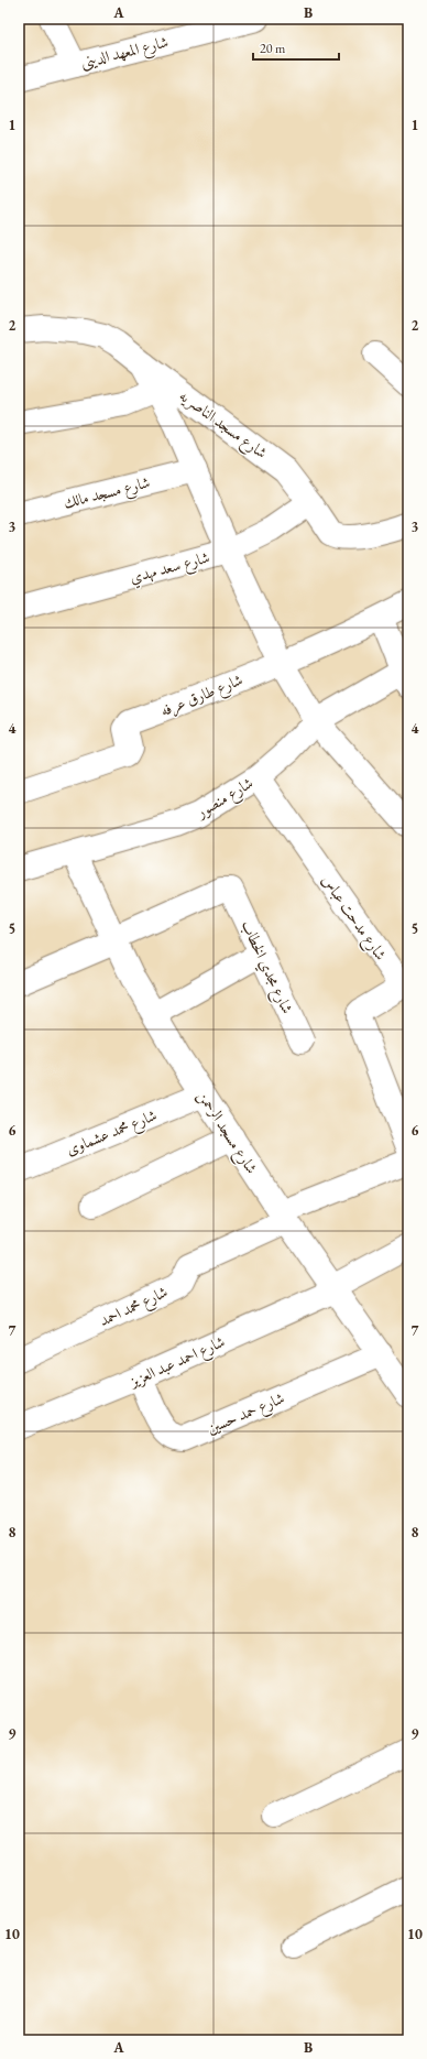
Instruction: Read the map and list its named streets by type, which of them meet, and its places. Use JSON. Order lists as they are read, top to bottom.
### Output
{
  "streets": {
    "street": [
      "شارع المعهد الدينى",
      "شارع مسجد الناصريه",
      "شارع مسجد مالك",
      "شارع سعد مهدي",
      "شارع طارق عرفه",
      "شارع منصور",
      "شارع مدحت عباس",
      "شارع مجدي الخطاب",
      "شارع محمد عشماوى",
      "شارع مسجد الرحمن",
      "شارع محمد احمد",
      "شارع احمد عبد العزيز",
      "شارع حمد حسين"
    ]
  },
  "crossings": [
    ["شارع مسجد الناصريه", "شارع سعد مهدي"],
    ["شارع منصور", "شارع مدحت عباس"],
    ["شارع منصور", "شارع مسجد الرحمن"],
    ["شارع مجدي الخطاب", "شارع مسجد الرحمن"],
    ["شارع محمد عشماوى", "شارع مسجد الرحمن"],
    ["شارع مسجد الرحمن", "شارع محمد احمد"],
    ["شارع مسجد الرحمن", "شارع احمد عبد العزيز"],
    ["شارع مسجد الرحمن", "شارع حمد حسين"],
    ["شارع احمد عبد العزيز", "شارع حمد حسين"]
  ],
  "scale_bar": "20 m",
  "grid": {
    "columns": ["A", "B"],
    "rows": [
      "1",
      "2",
      "3",
      "4",
      "5",
      "6",
      "7",
      "8",
      "9",
      "10"
    ]
  }
}
